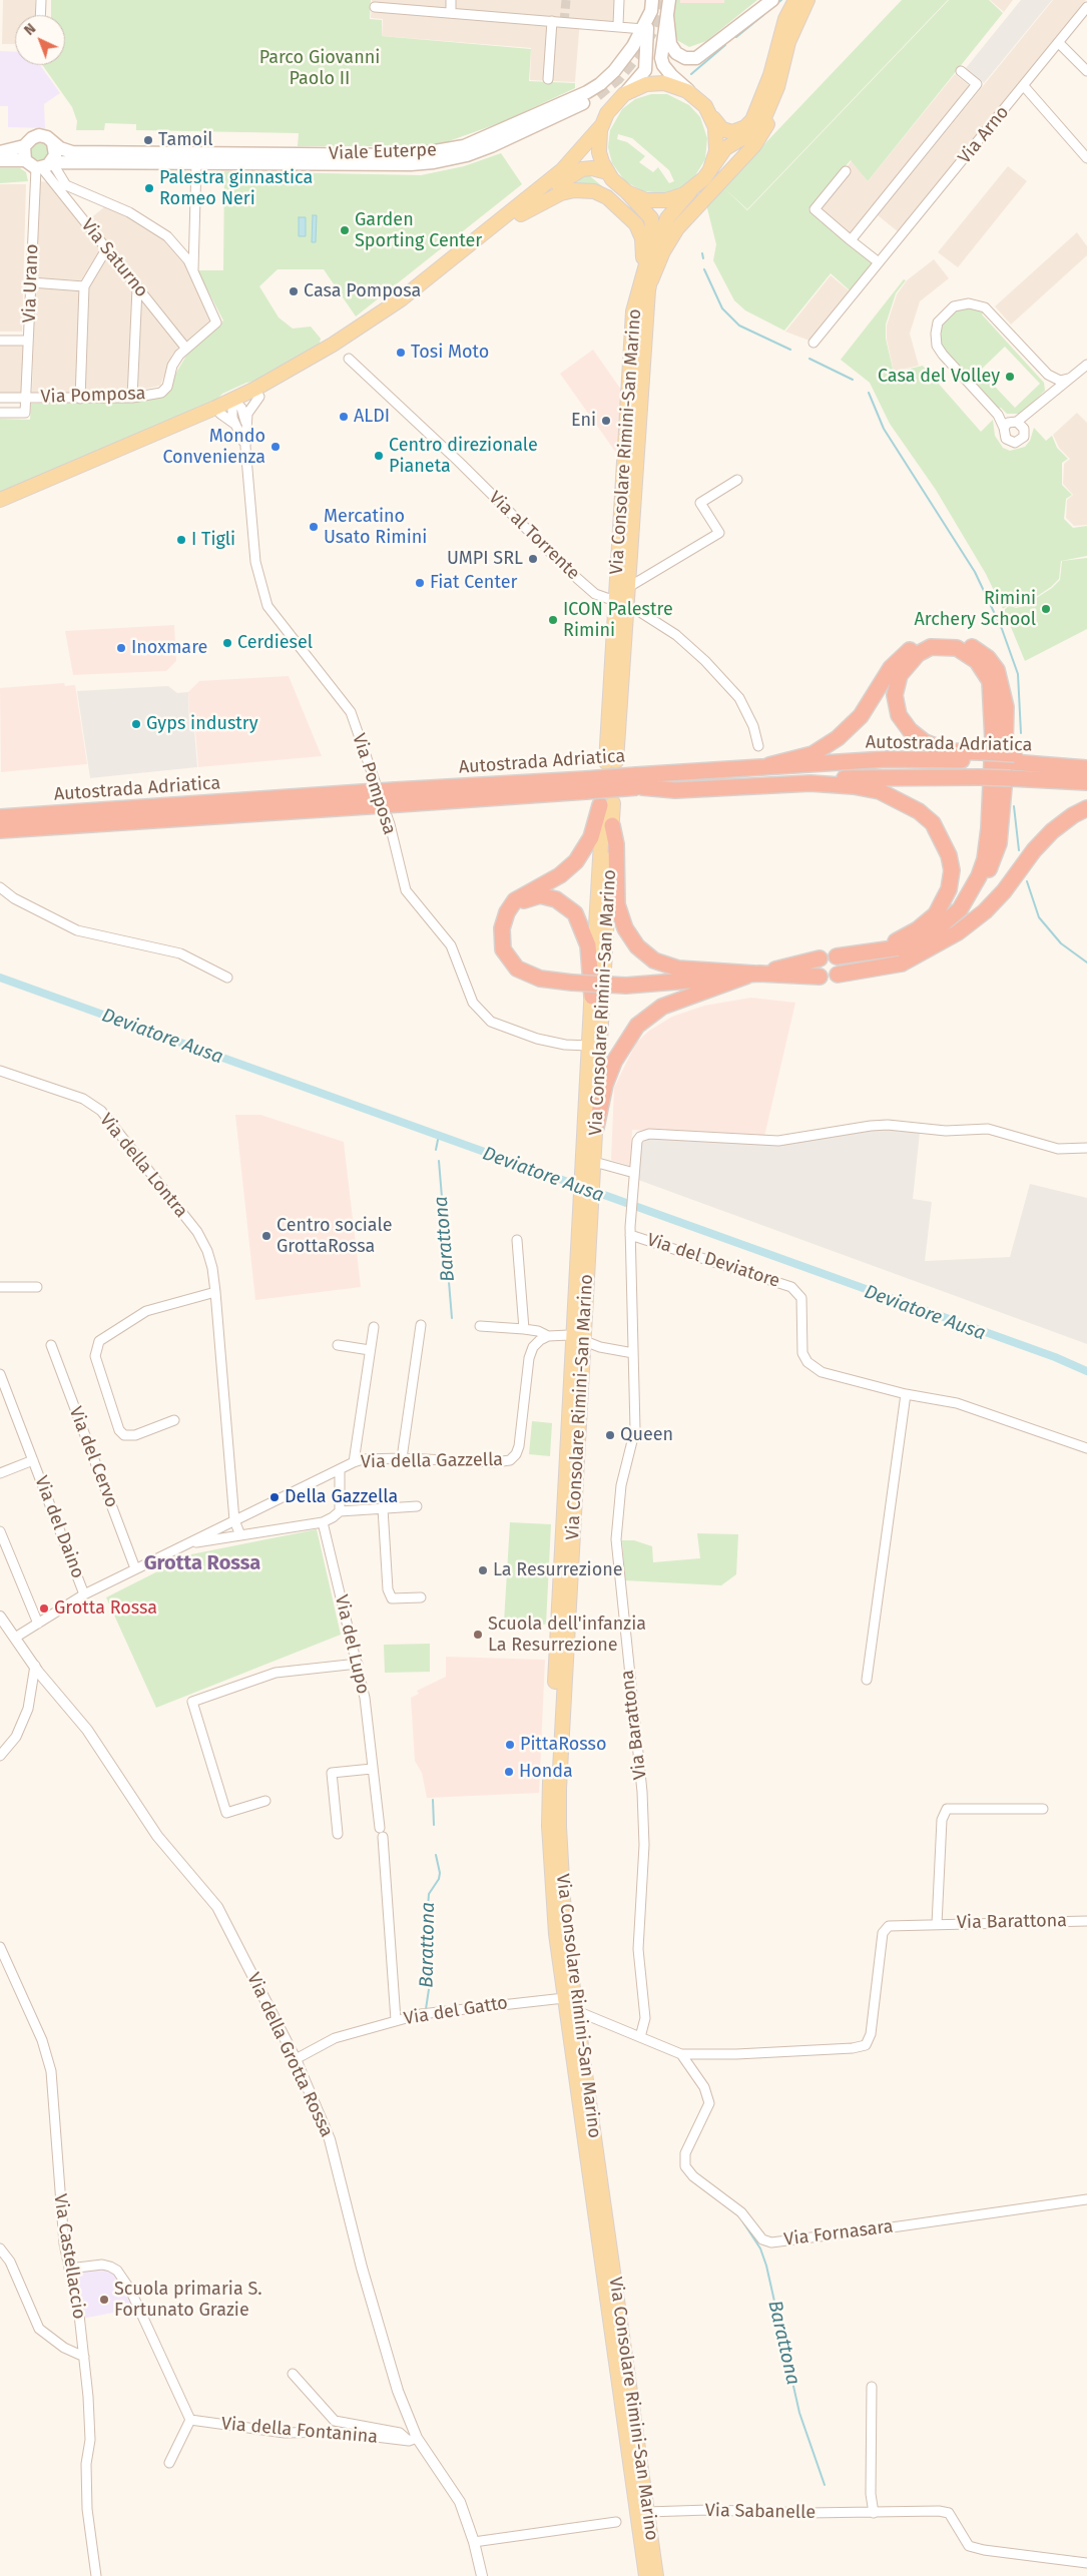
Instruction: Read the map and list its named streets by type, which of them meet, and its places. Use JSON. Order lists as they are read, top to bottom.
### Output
{
  "streets": {
    "highway": ["Autostrada Adriatica"],
    "main road": ["Viale Euterpe", "Via Consolare Rimini-San Marino"],
    "street": [
      "Via Arno",
      "Via Saturno",
      "Via Urano",
      "Via Pomposa",
      "Via al Torrente",
      "Via della Lontra",
      "Via del Deviatore",
      "Via del Cervo",
      "Via della Gazzella",
      "Via del Daino",
      "Via del Lupo",
      "Via Barattona",
      "Via del Gatto",
      "Via della Grotta Rossa",
      "Via Fornasara",
      "Via Castellaccio",
      "Via della Fontanina",
      "Via Sabanelle"
    ]
  },
  "crossings": [
    ["Viale Euterpe", "Via Saturno"],
    ["Viale Euterpe", "Via Urano"],
    ["Viale Euterpe", "Via Pomposa"],
    ["Via Saturno", "Via Urano"],
    ["Via Saturno", "Via Pomposa"],
    ["Via Urano", "Via Pomposa"],
    ["Via Pomposa", "Via Consolare Rimini-San Marino"],
    ["Via Consolare Rimini-San Marino", "Via al Torrente"],
    ["Via Consolare Rimini-San Marino", "Via Barattona"],
    ["Via Consolare Rimini-San Marino", "Via del Gatto"],
    ["Via Consolare Rimini-San Marino", "Via della Grotta Rossa"],
    ["Via Consolare Rimini-San Marino", "Via Sabanelle"],
    ["Via della Lontra", "Via della Gazzella"],
    ["Via del Deviatore", "Via Barattona"],
    ["Via del Cervo", "Via della Gazzella"],
    ["Via della Gazzella", "Via del Daino"],
    ["Via della Gazzella", "Via del Lupo"],
    ["Via della Gazzella", "Via della Grotta Rossa"],
    ["Via del Lupo", "Via del Gatto"],
    ["Via Barattona", "Via Fornasara"],
    ["Via del Gatto", "Via della Grotta Rossa"],
    ["Via della Grotta Rossa", "Via della Fontanina"]
  ],
  "districts": ["Grotta Rossa"],
  "water": ["Deviatore Ausa", "Barattona"],
  "parks": ["Parco Giovanni Paolo II"],
  "places": [
    "Tamoil",
    "Palestra ginnastica Romeo Neri",
    "Garden Sporting Center",
    "Casa Pomposa",
    "Tosi Moto",
    "Casa del Volley",
    "ALDI",
    "Eni",
    "Mondo Convenienza",
    "Centro direzionale Pianeta",
    "Mercatino Usato Rimini",
    "I Tigli",
    "UMPI SRL",
    "Fiat Center",
    "Rimini Archery School",
    "ICON Palestre Rimini",
    "Cerdiesel",
    "Inoxmare",
    "Gyps industry",
    "Centro sociale GrottaRossa",
    "Queen",
    "Della Gazzella",
    "La Resurrezione",
    "Grotta Rossa",
    "Scuola dell'infanzia La Resurrezione",
    "PittaRosso",
    "Honda",
    "Scuola primaria S. Fortunato Grazie"
  ],
  "north": "top left"
}
